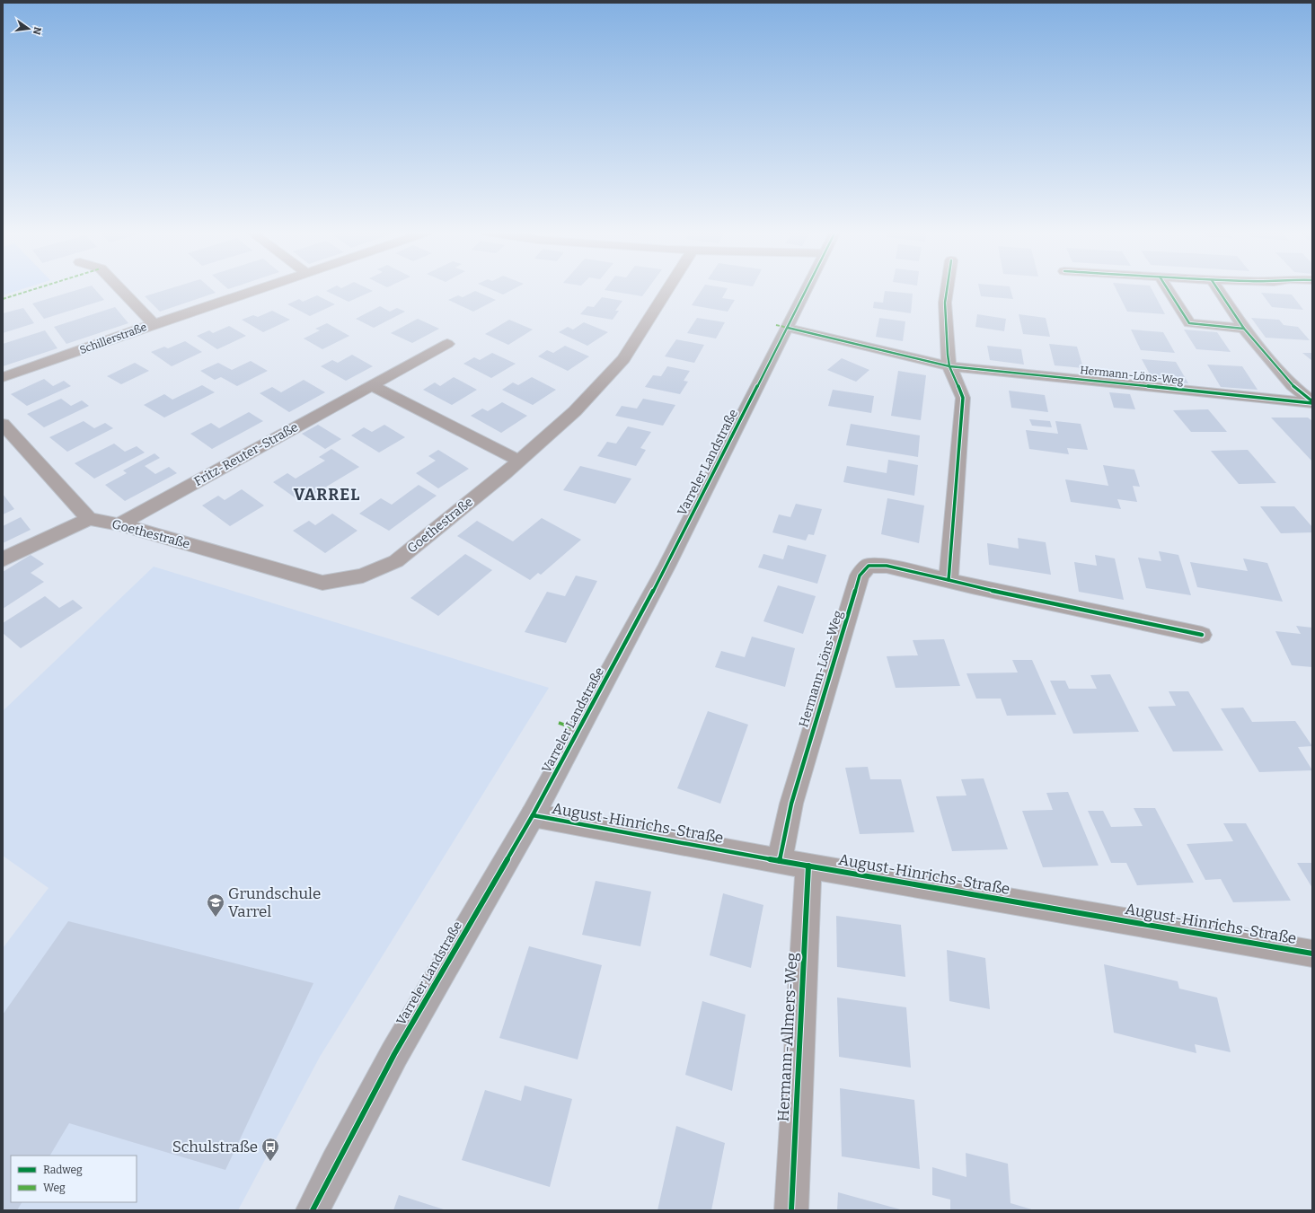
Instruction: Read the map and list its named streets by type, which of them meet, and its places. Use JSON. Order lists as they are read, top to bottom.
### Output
{
  "streets": {
    "main road": ["Varreler Landstraße"],
    "street": [
      "Schillerstraße",
      "Hermann-Löns-Weg",
      "Fritz-Reuter-Straße",
      "Goethestraße",
      "August-Hinrichs-Straße",
      "Hermann-Allmers-Weg"
    ]
  },
  "crossings": [
    ["Hermann-Löns-Weg", "Varreler Landstraße"],
    ["Hermann-Löns-Weg", "August-Hinrichs-Straße"],
    ["Fritz-Reuter-Straße", "Goethestraße"],
    ["Varreler Landstraße", "August-Hinrichs-Straße"],
    ["August-Hinrichs-Straße", "Hermann-Allmers-Weg"]
  ],
  "districts": ["VARREL"],
  "places": {
    "school or university": ["Grundschule Varrel"],
    "bus stop": ["Schulstraße"]
  },
  "legend": ["Radweg", "Weg"],
  "north": "right"
}
